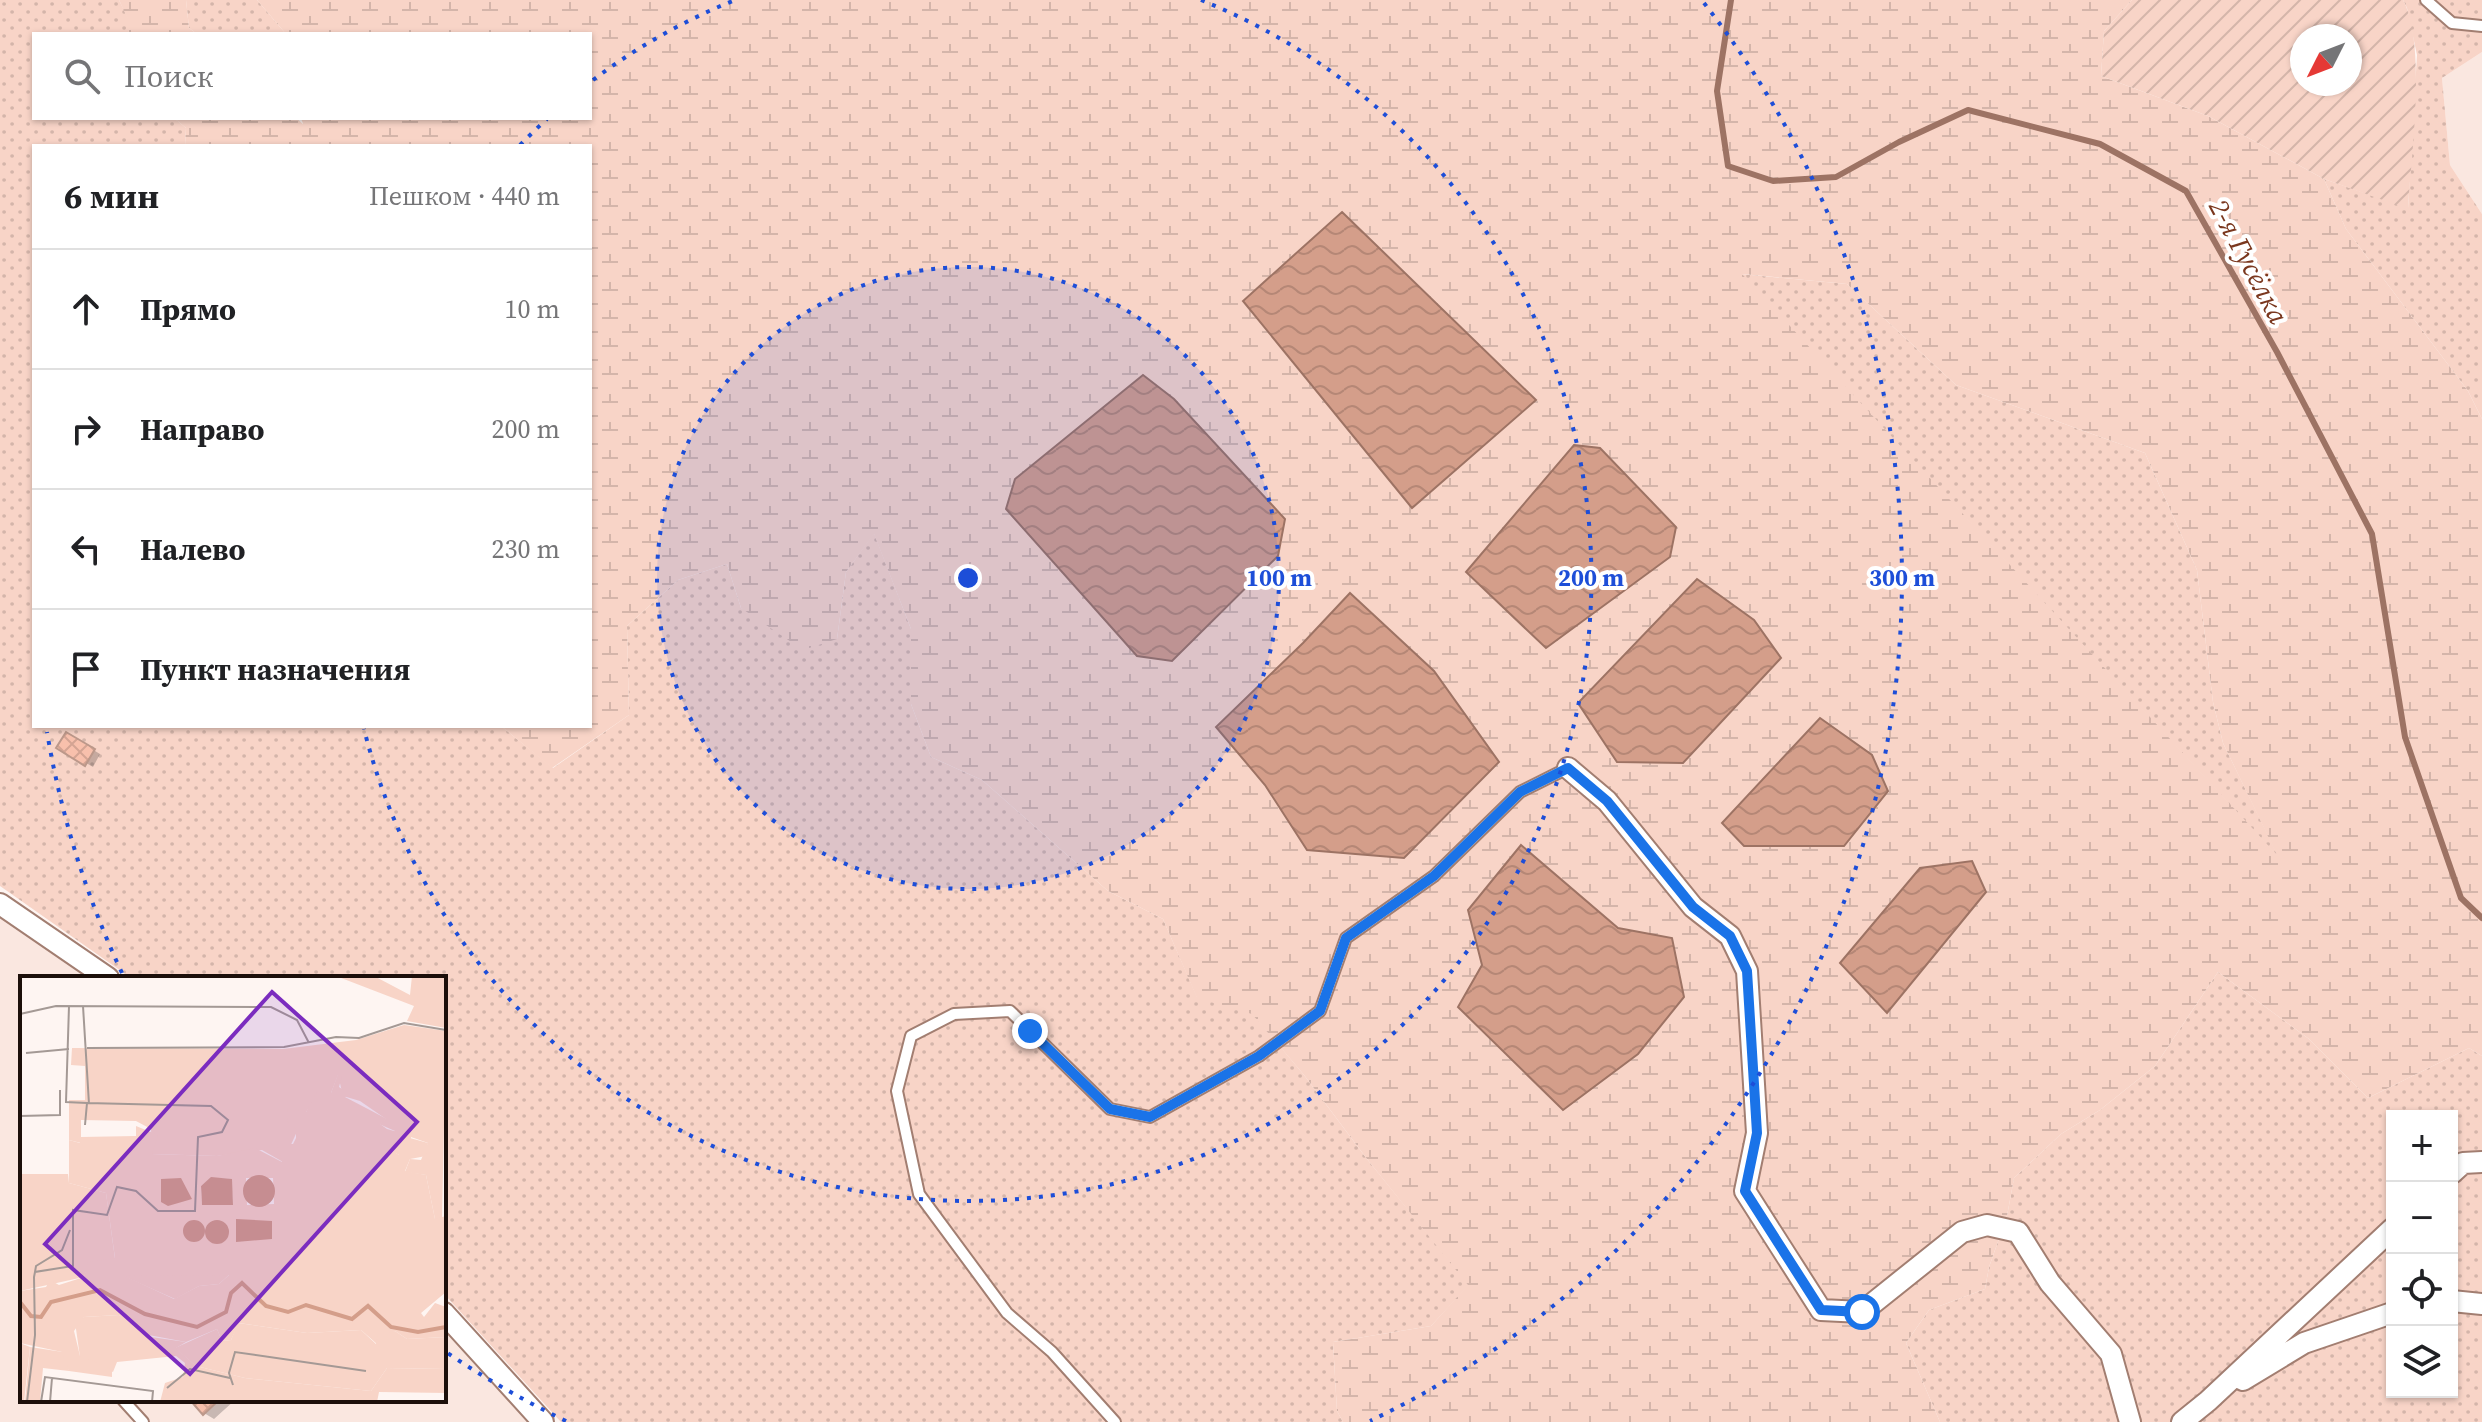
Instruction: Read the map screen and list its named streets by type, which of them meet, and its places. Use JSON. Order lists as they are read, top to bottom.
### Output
{
  "water": ["2-я Гусёлка"],
  "north": "bottom left",
  "page": {
    "search": "Поиск",
    "heading": ["6 мин", "Пешком · 440 m"],
    "list": [
      ["Прямо", "10 m"],
      ["Направо", "200 m"],
      ["Налево", "230 m"],
      "Пункт назначения"
    ],
    "map_buttons": ["+", "−"]
  },
  "rings": ["100 m", "200 m", "300 m"]
}
